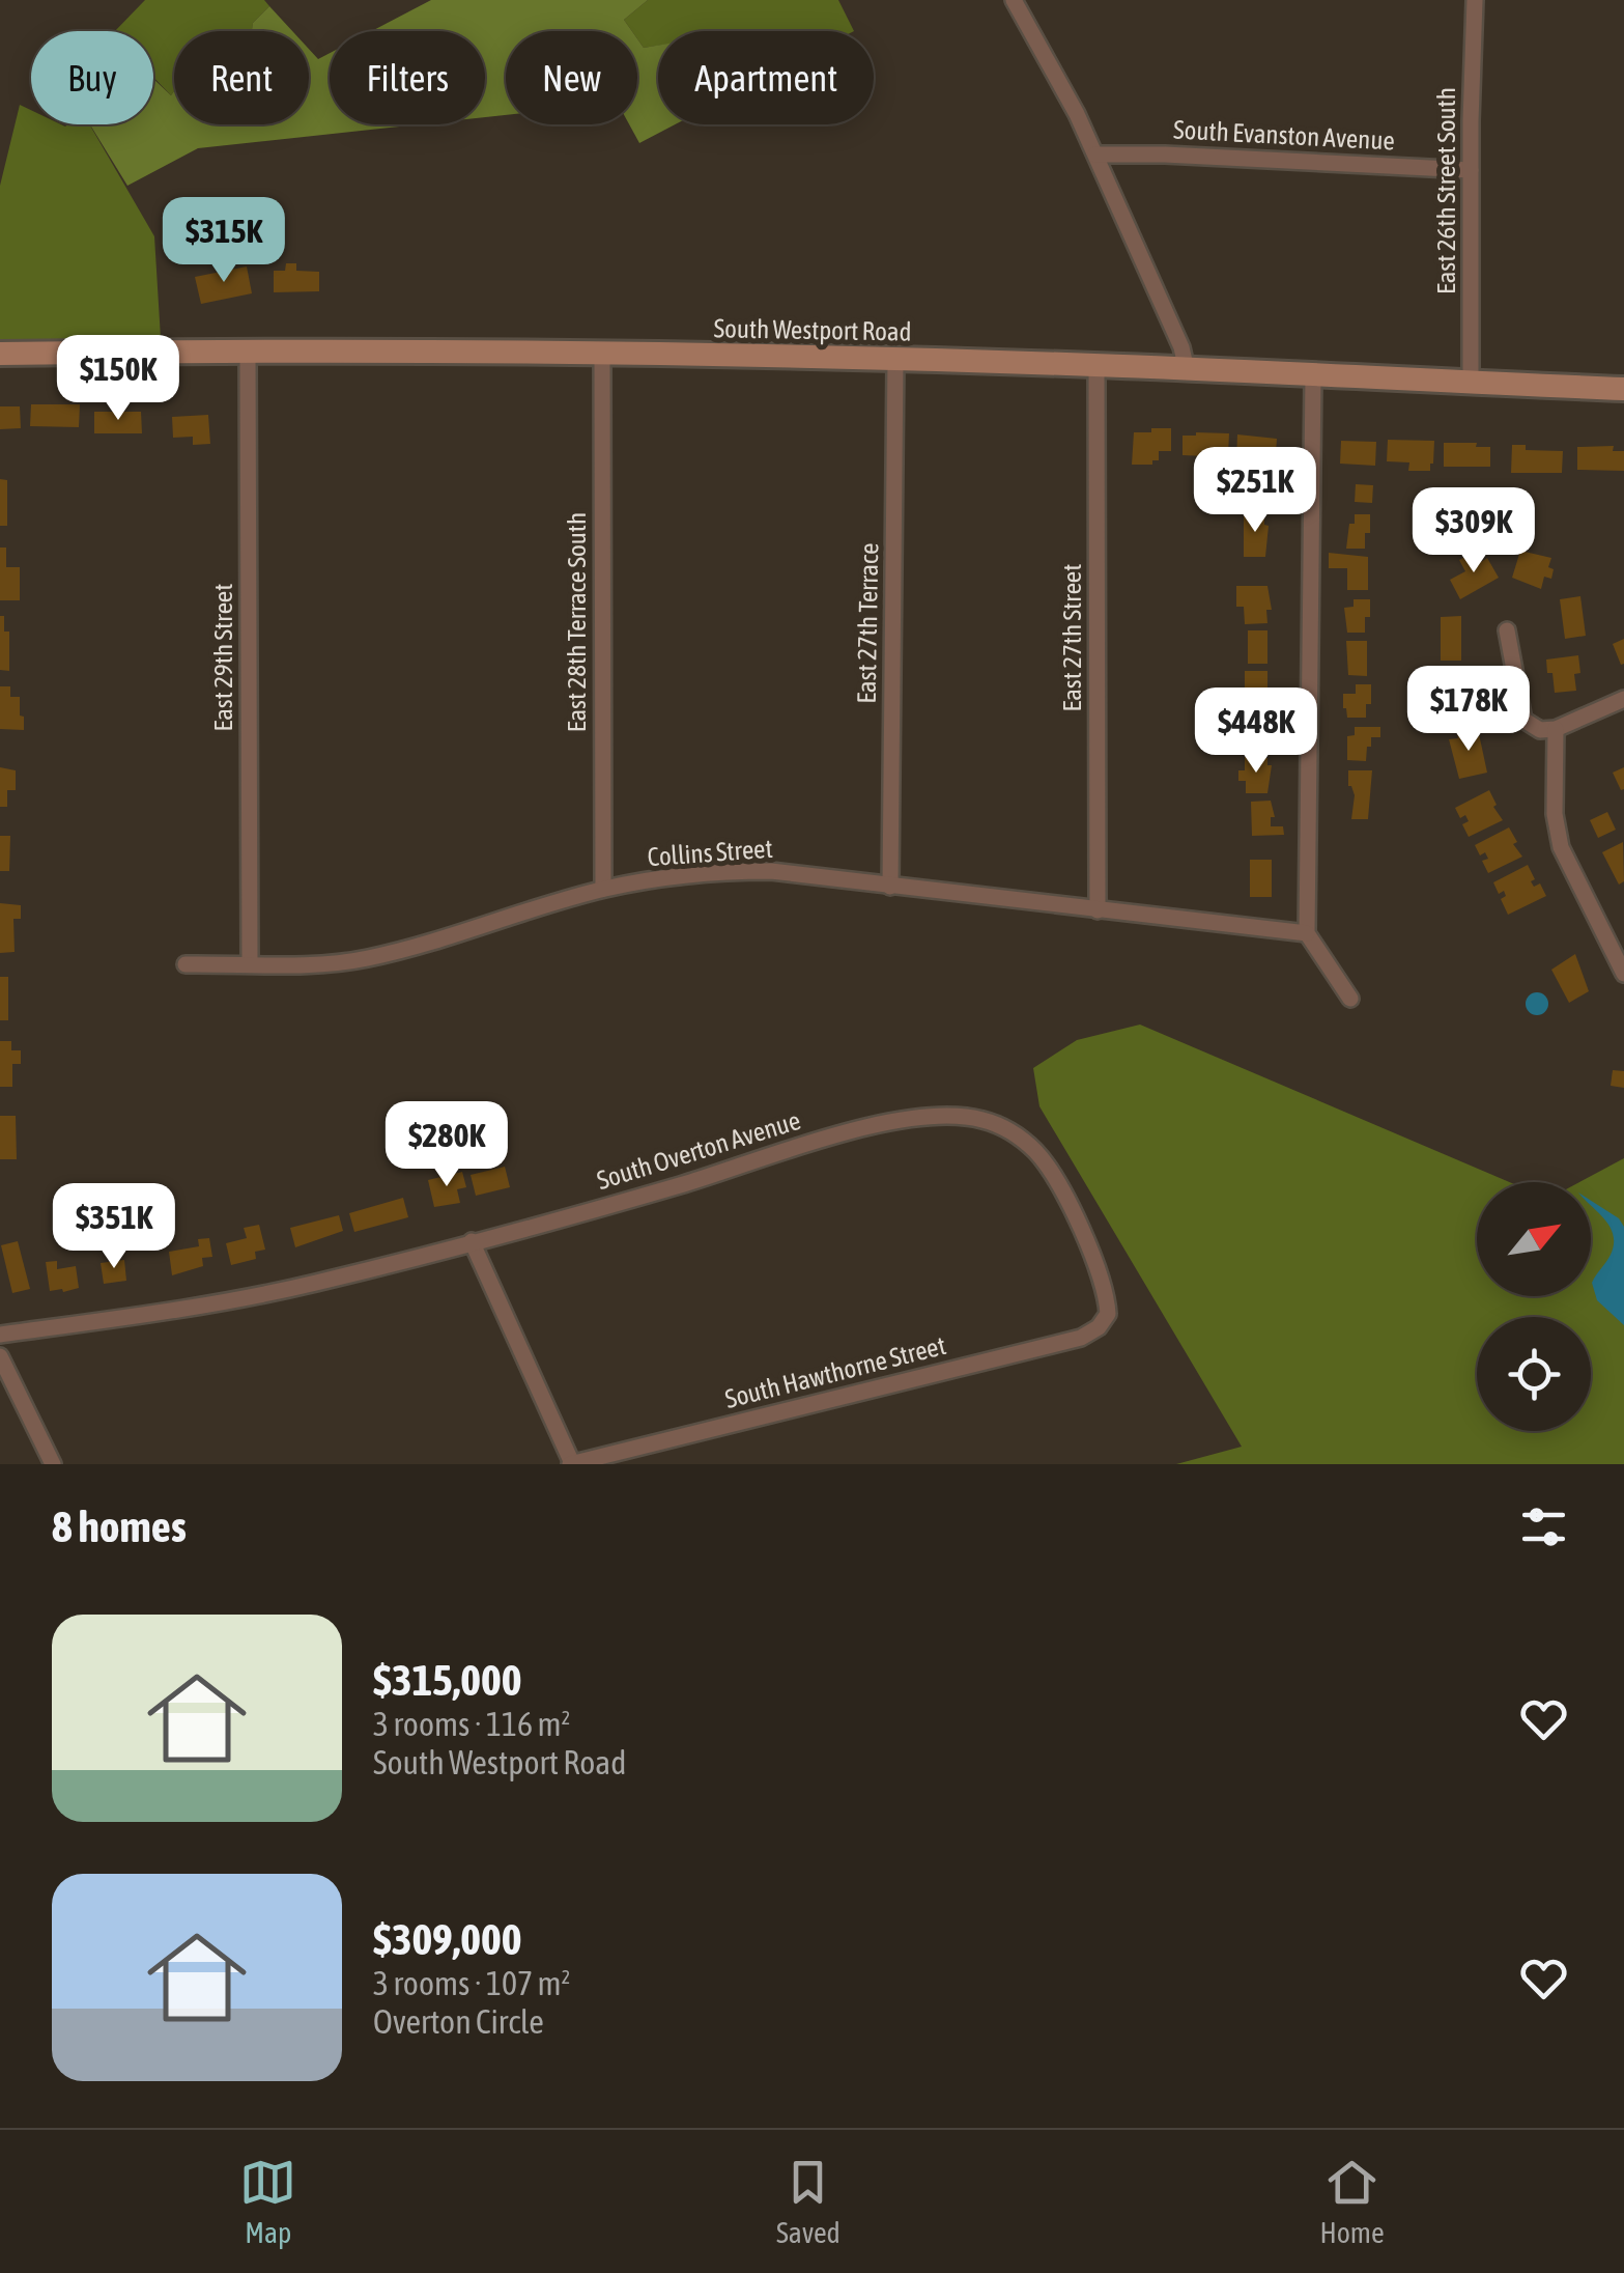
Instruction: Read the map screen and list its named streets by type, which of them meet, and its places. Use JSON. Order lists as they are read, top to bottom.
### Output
{
  "streets": {
    "street": [
      "South Evanston Avenue",
      "East 26th Street South",
      "South Westport Road",
      "East 28th Terrace South",
      "East 27th Terrace",
      "East 27th Street",
      "East 29th Street",
      "Collins Street",
      "South Overton Avenue",
      "South Hawthorne Street"
    ]
  },
  "crossings": [
    ["South Evanston Avenue", "East 26th Street South"],
    ["East 26th Street South", "South Westport Road"],
    ["South Westport Road", "East 28th Terrace South"],
    ["South Westport Road", "East 27th Terrace"],
    ["South Westport Road", "East 27th Street"],
    ["South Westport Road", "East 29th Street"],
    ["East 28th Terrace South", "Collins Street"],
    ["East 27th Terrace", "Collins Street"],
    ["East 27th Street", "Collins Street"],
    ["East 29th Street", "Collins Street"],
    ["South Overton Avenue", "South Hawthorne Street"]
  ],
  "north": "top right",
  "page": {
    "chip": [
      "Buy",
      "Rent",
      "Filters",
      "New",
      "Apartment"
    ],
    "price": [
      "$315K",
      "$150K",
      "$251K",
      "$309K",
      "$178K",
      "$448K",
      "$280K",
      "$351K"
    ],
    "heading": "8 homes",
    "list": [
      {
        "name": "$315,000",
        "note": "3 rooms · 116 m² · South Westport Road"
      },
      {
        "name": "$309,000",
        "note": "3 rooms · 107 m² · Overton Circle"
      }
    ],
    "tabs": ["Map", "Saved", "Home"]
  }
}
